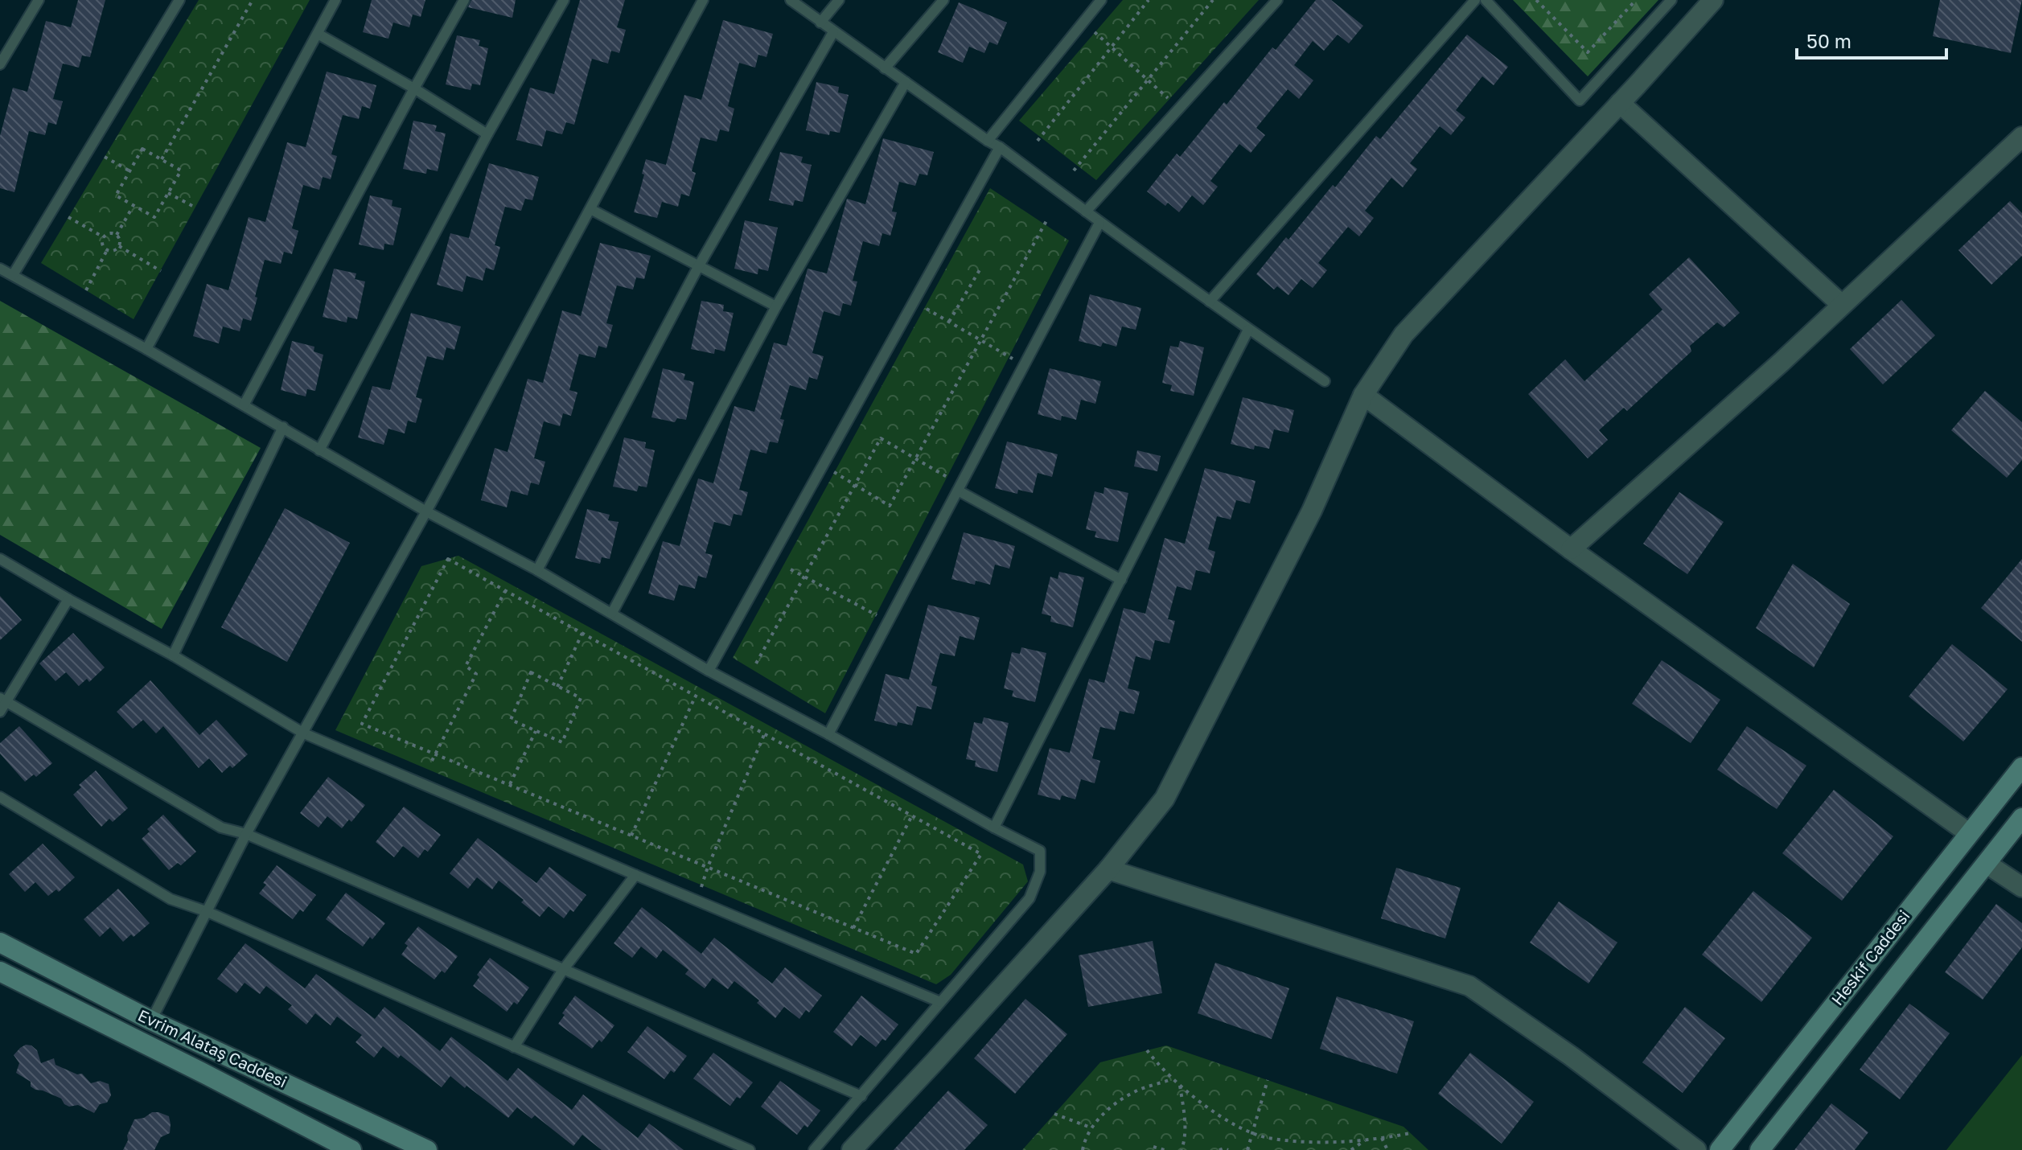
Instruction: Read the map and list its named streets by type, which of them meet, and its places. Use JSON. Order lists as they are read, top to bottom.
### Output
{
  "streets": {
    "main road": ["Heskif Caddesi", "Evrim Alataş Caddesi"]
  },
  "scale_bar": "50 m"
}
